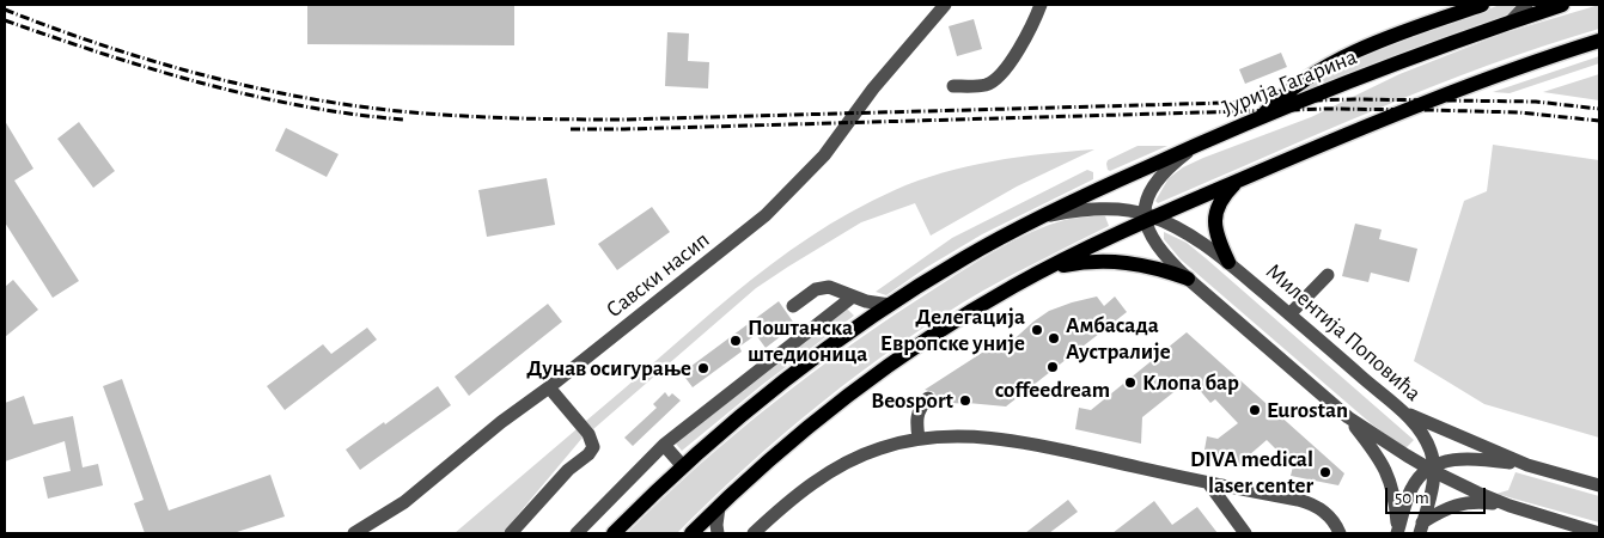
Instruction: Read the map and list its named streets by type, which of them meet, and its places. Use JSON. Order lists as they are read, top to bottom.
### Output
{
  "streets": {
    "main road": ["Јурија Гагарина"],
    "street": ["Савски насип", "Милентија Поповића"]
  },
  "crossings": [
    ["Јурија Гагарина", "Милентија Поповића"]
  ],
  "places": [
    "Делегација Европске уније",
    "Амбасада Аустралије",
    "Поштанска штедионица",
    "coffeedream",
    "Дунав осигурање",
    "Клопа бар",
    "Beosport",
    "Eurostan",
    "DIVA medical laser center"
  ],
  "scale_bar": "50 m"
}
